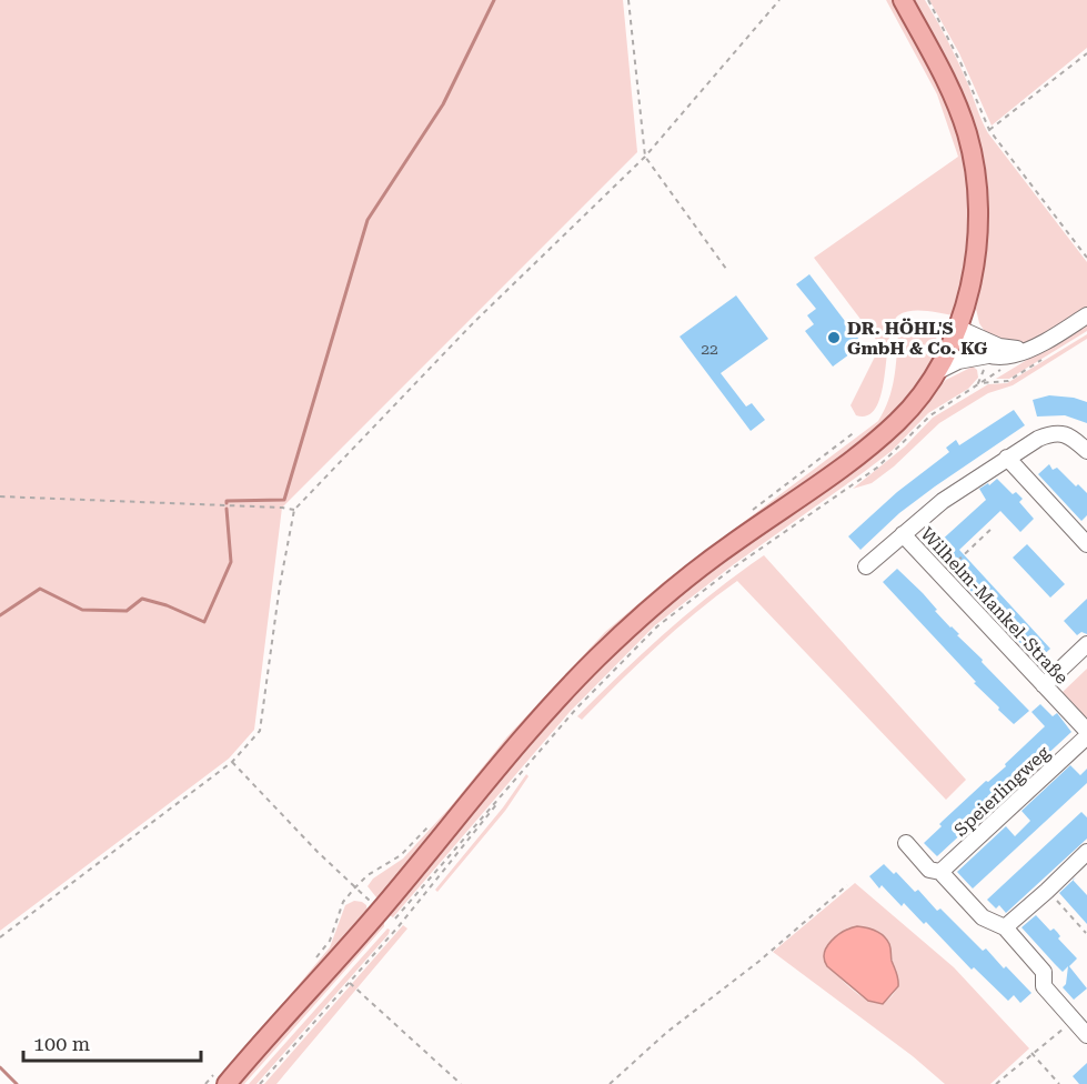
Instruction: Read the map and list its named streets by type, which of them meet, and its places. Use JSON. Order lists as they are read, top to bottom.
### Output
{
  "streets": {
    "street": ["Wilhelm-Mankel-Straße", "Speierlingweg"]
  },
  "places": ["DR. HÖHL'S GmbH & Co. KG"],
  "house_numbers": ["22"],
  "scale_bar": "100 m"
}
